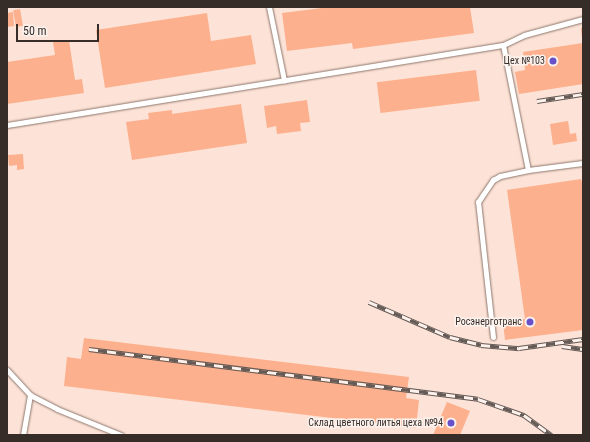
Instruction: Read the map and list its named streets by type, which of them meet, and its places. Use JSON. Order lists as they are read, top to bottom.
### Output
{
  "places": ["Цех №103", "Росэнерготранс", "Склад цветного литья цеха №94"],
  "scale_bar": "50 m"
}
